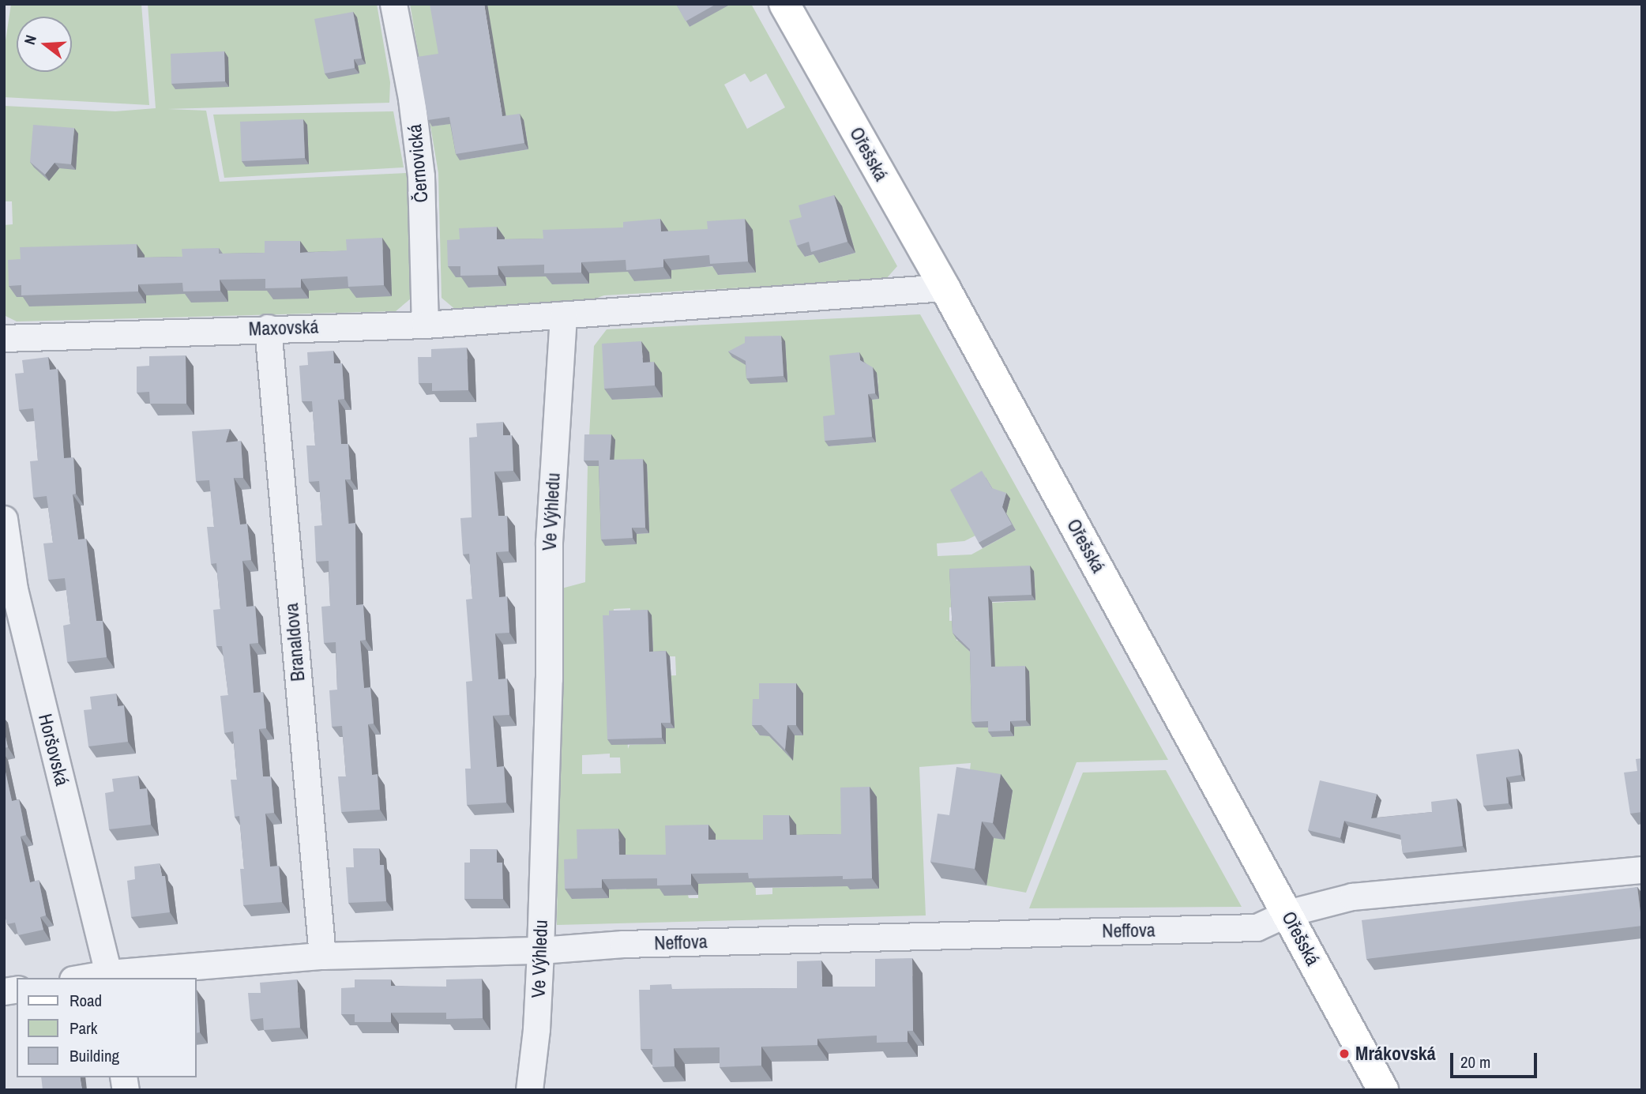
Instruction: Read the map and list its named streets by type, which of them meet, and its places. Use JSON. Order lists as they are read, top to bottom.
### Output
{
  "streets": {
    "street": [
      "Ořešská",
      "Černovická",
      "Maxovská",
      "Ve Výhledu",
      "Branaldova",
      "Horšovská",
      "Neffova"
    ]
  },
  "crossings": [
    ["Ořešská", "Neffova"],
    ["Černovická", "Maxovská"],
    ["Maxovská", "Ve Výhledu"],
    ["Maxovská", "Branaldova"],
    ["Ve Výhledu", "Neffova"],
    ["Branaldova", "Neffova"],
    ["Horšovská", "Neffova"]
  ],
  "places": ["Mrákovská"],
  "legend": ["Road", "Park", "Building"],
  "scale_bar": "20 m",
  "north": "left"
}
